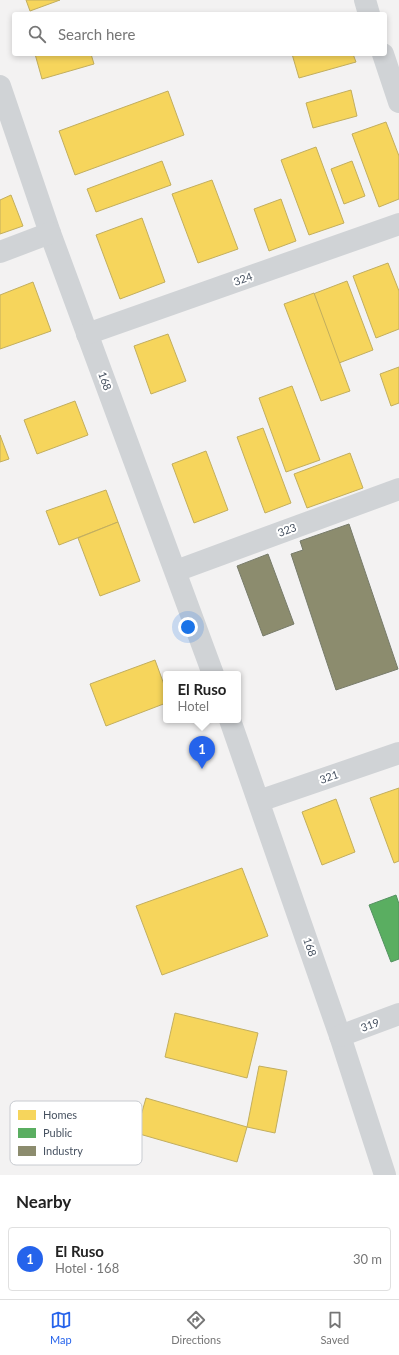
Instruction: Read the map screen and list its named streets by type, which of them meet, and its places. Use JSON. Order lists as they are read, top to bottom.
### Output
{
  "streets": {
    "street": [
      "324",
      "168",
      "323",
      "321",
      "319"
    ]
  },
  "crossings": [
    ["324", "168"],
    ["168", "323"],
    ["168", "321"],
    ["168", "319"]
  ],
  "legend": ["Homes", "Public", "Industry"],
  "page": {
    "search": "Search here",
    "popup": ["El Ruso", "Hotel"],
    "pins": "1",
    "heading": "Nearby",
    "list": [
      {
        "mark": "1",
        "name": "El Ruso",
        "note": "Hotel · 168",
        "value": "30 m"
      }
    ],
    "nav": ["Map", "Directions", "Saved"]
  }
}
